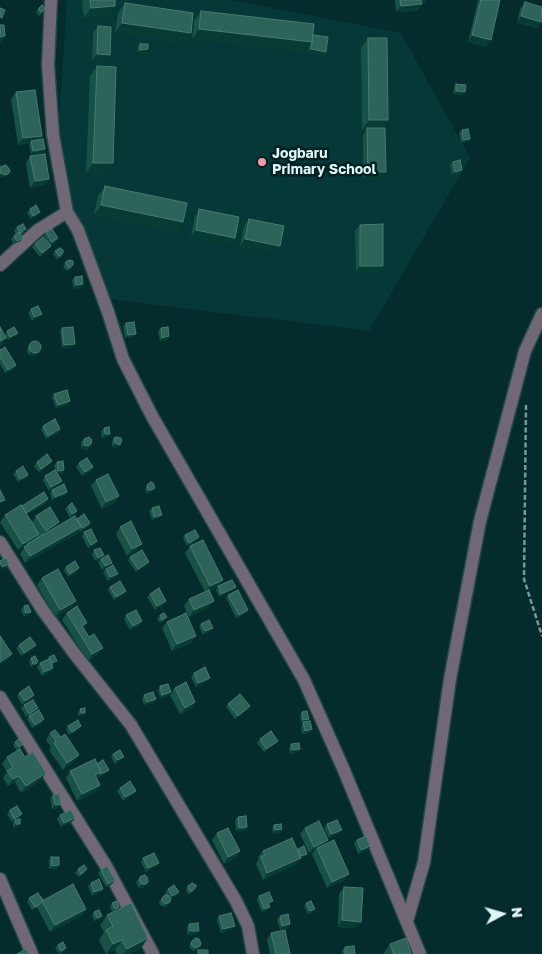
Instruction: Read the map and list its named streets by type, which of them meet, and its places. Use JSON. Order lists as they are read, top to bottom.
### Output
{
  "places": ["Jogbaru Primary School"],
  "north": "right"
}
